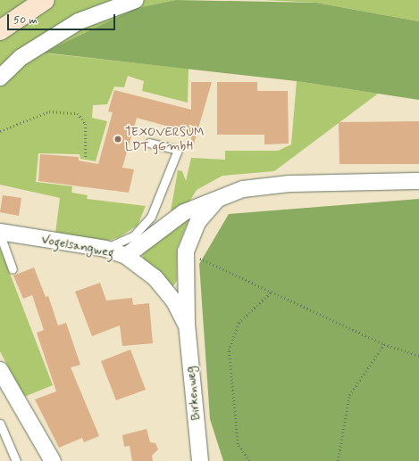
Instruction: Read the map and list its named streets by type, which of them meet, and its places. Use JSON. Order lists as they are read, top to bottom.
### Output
{
  "streets": {
    "street": ["Vogelsangweg", "Birkenweg"]
  },
  "crossings": [
    ["Vogelsangweg", "Birkenweg"]
  ],
  "places": ["TEXOVERSUM LDT gGmbH"],
  "scale_bar": "50 m"
}
